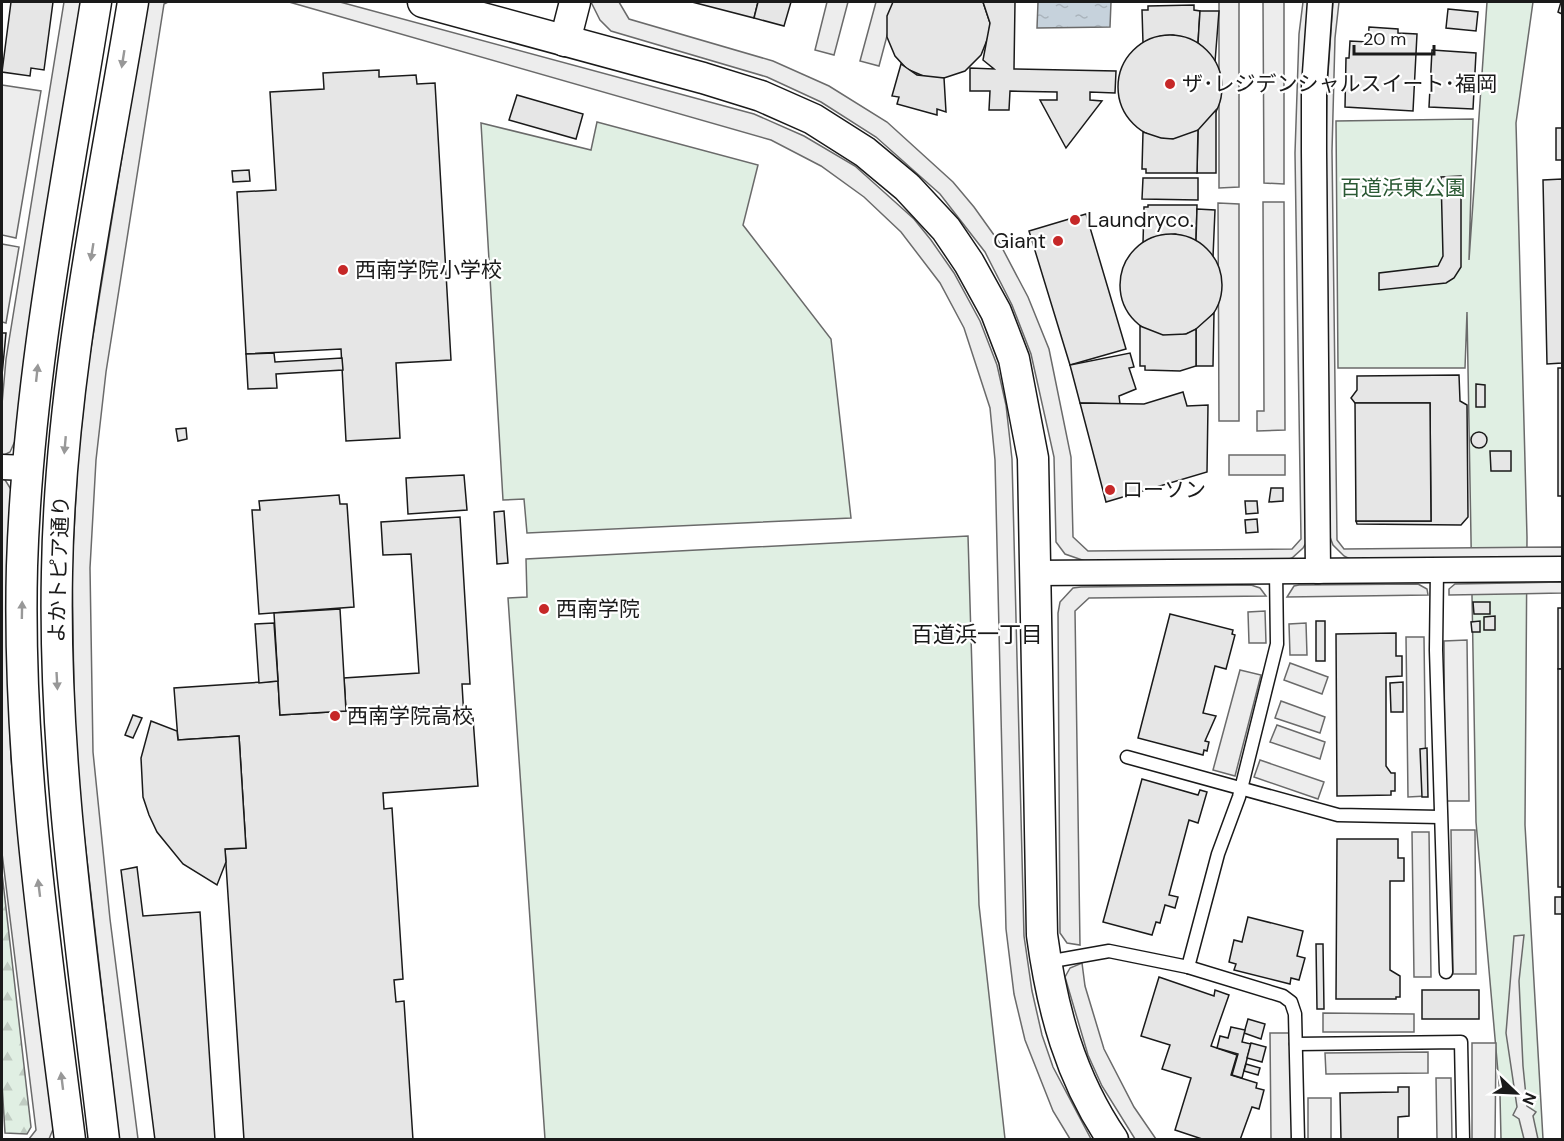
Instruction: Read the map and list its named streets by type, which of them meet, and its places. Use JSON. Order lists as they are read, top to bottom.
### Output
{
  "streets": {
    "street": ["よかトピア通り"]
  },
  "districts": ["百道浜一丁目"],
  "parks": ["百道浜東公園"],
  "places": [
    "ザ･レジデンシャルスイート･福岡",
    "Laundryco.",
    "Giant",
    "西南学院小学校",
    "ローソン",
    "西南学院",
    "西南学院高校"
  ],
  "scale_bar": "20 m",
  "north": "bottom right"
}
